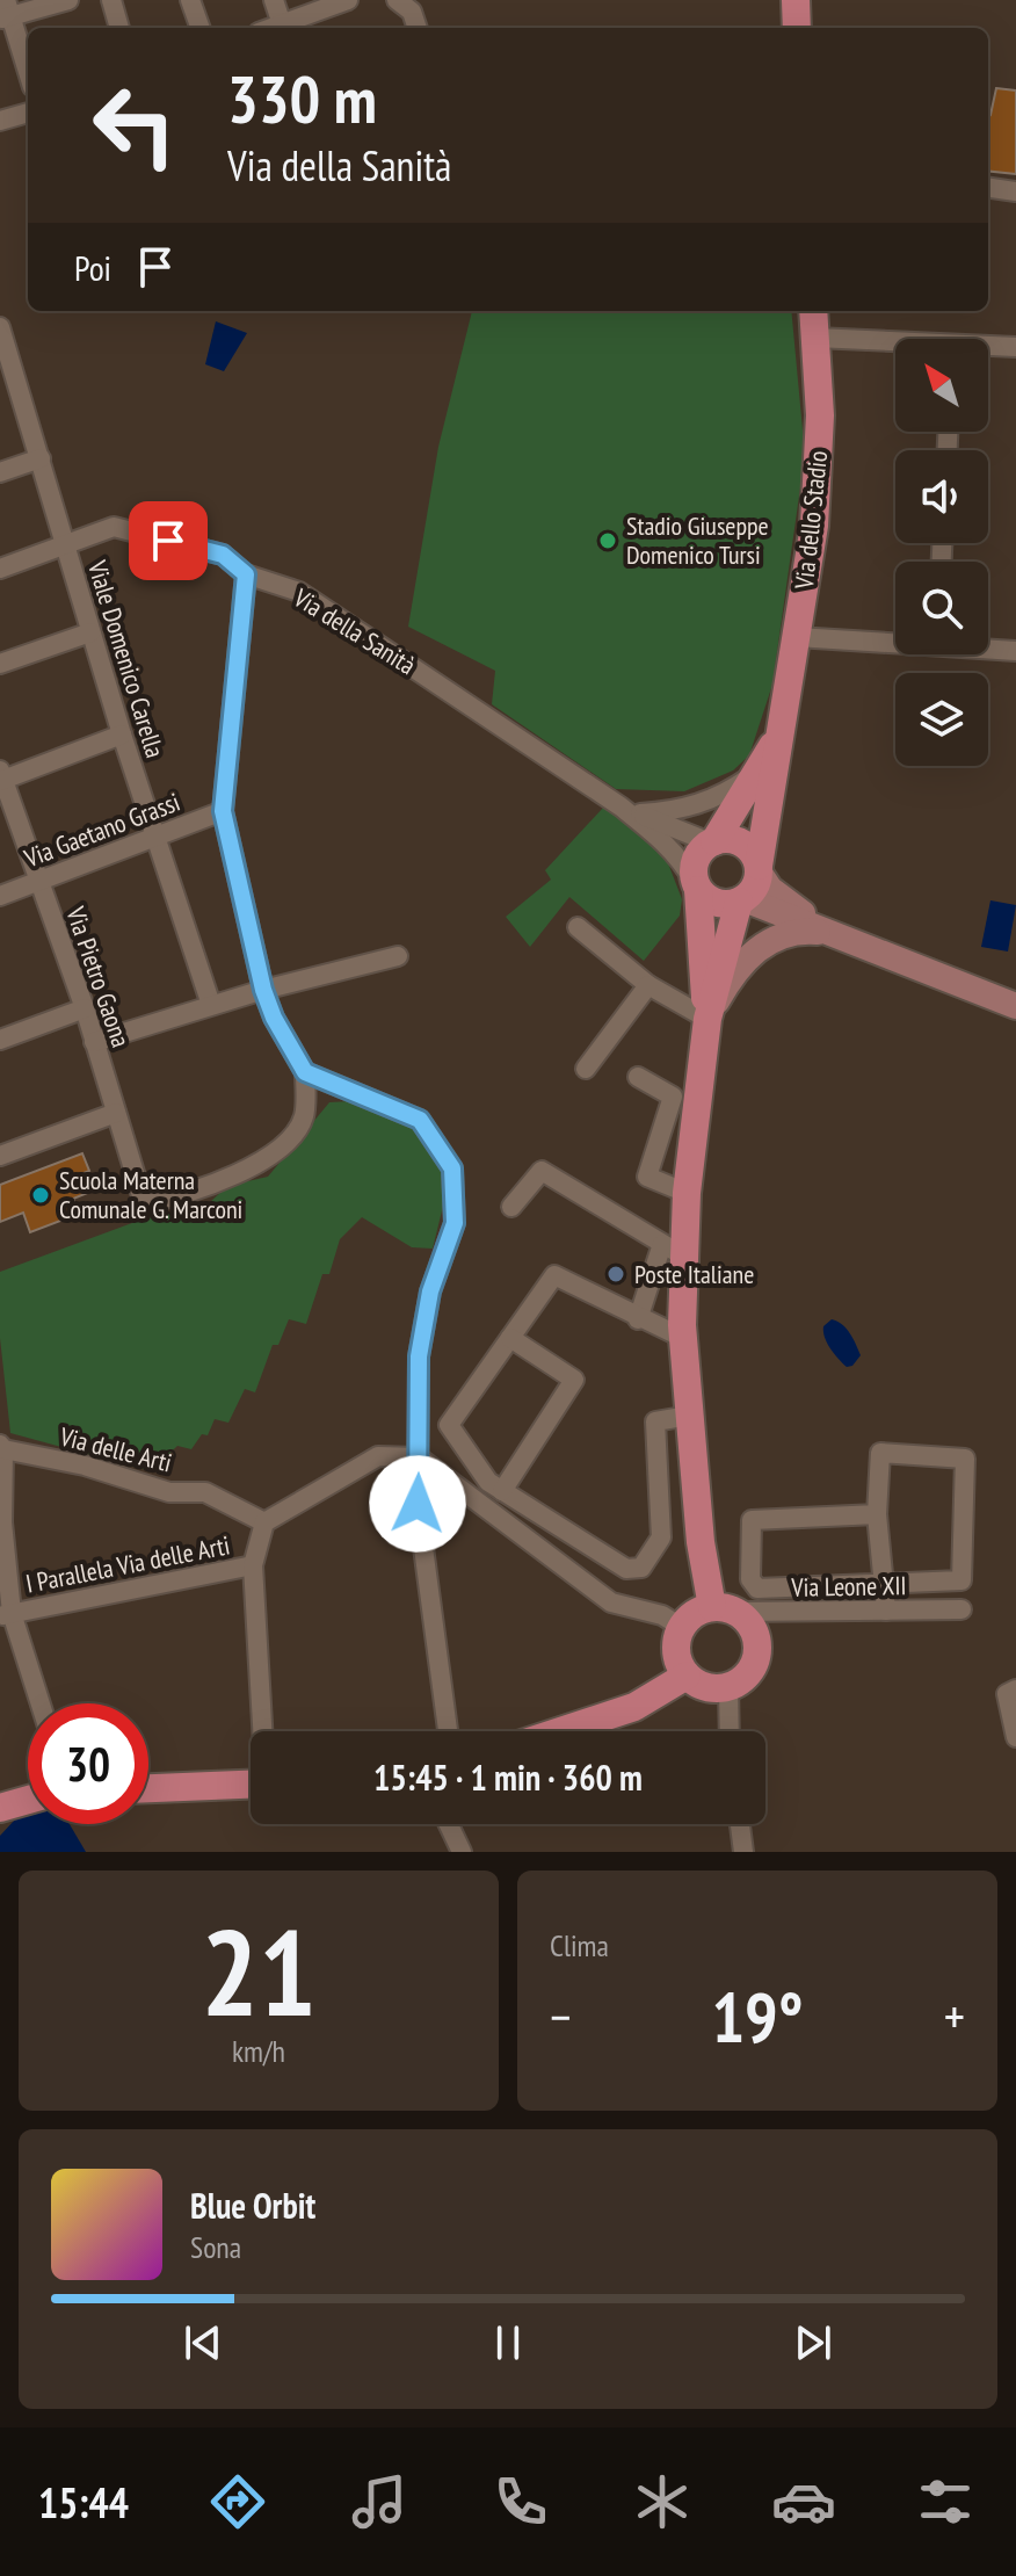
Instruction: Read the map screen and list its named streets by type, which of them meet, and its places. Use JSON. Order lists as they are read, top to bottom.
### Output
{
  "streets": {
    "main road": ["Via dello Stadio"],
    "street": [
      "Via della Sanità",
      "Viale Domenico Carella",
      "Via Gaetano Grassi",
      "Via Pietro Gaona",
      "Via delle Arti",
      "I Parallela Via delle Arti",
      "Via Leone XII"
    ]
  },
  "crossings": [
    ["Via dello Stadio", "Via della Sanità"],
    ["Via della Sanità", "Viale Domenico Carella"],
    ["Viale Domenico Carella", "Via Gaetano Grassi"],
    ["Via Gaetano Grassi", "Via Pietro Gaona"]
  ],
  "places": ["Stadio Giuseppe Domenico Tursi", "Scuola Materna Comunale G. Marconi", "Poste Italiane"],
  "north": "top left",
  "page": {
    "turn": ["330 m", "Via della Sanità"],
    "then": "Poi",
    "limit": "30",
    "trip": "15:45 · 1 min · 360 m",
    "tile": [
      ["21", "km/h"],
      "Clima"
    ],
    "heat": ["−", "19°", "+"],
    "song": ["Blue Orbit", "Sona"],
    "tabs": "15:44"
  }
}
